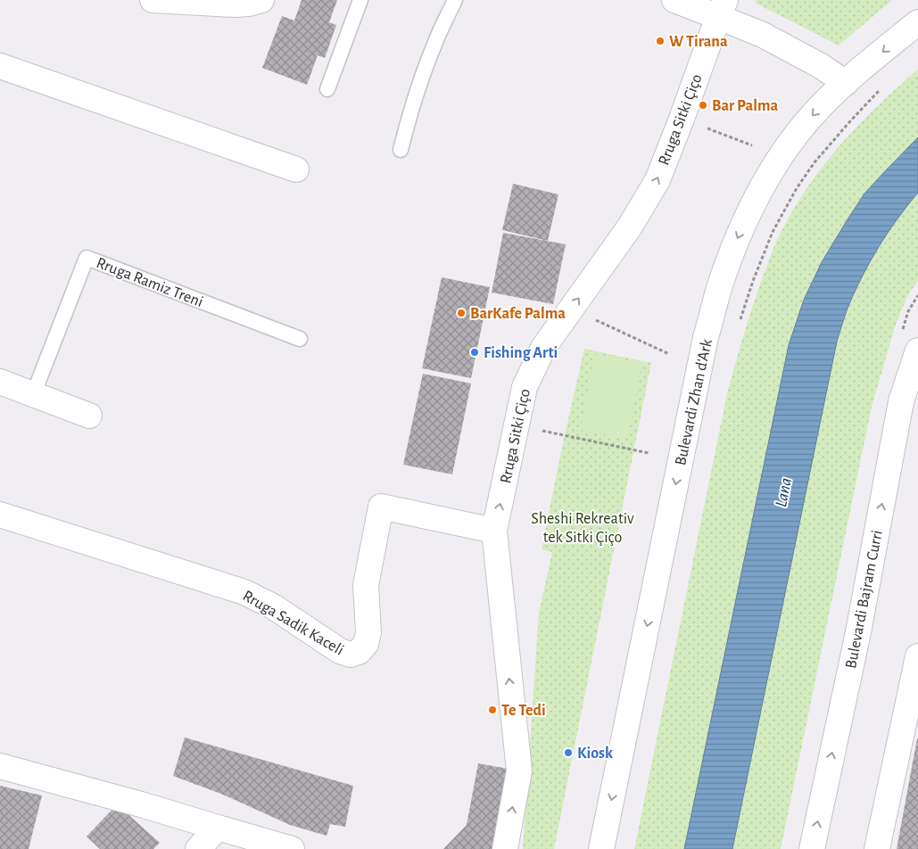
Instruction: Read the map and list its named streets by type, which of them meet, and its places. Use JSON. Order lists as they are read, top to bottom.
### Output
{
  "streets": {
    "street": [
      "Rruga Sitki Çiço",
      "Bulevardi Zhan d'Ark",
      "Bulevardi Bajram Curri",
      "Rruga Sadik Kaceli"
    ],
    "lane": ["Rruga Ramiz Treni"]
  },
  "crossings": [
    ["Rruga Sitki Çiço", "Rruga Sadik Kaceli"]
  ],
  "one_way": ["Rruga Sitki Çiço", "Bulevardi Zhan d'Ark"],
  "water": ["Lana"],
  "parks": ["Sheshi Rekreativ tek Sitki Çiço"],
  "places": [
    "W Tirana",
    "Bar Palma",
    "BarKafe Palma",
    "Fishing Arti",
    "Te Tedi",
    "Kiosk"
  ]
}
